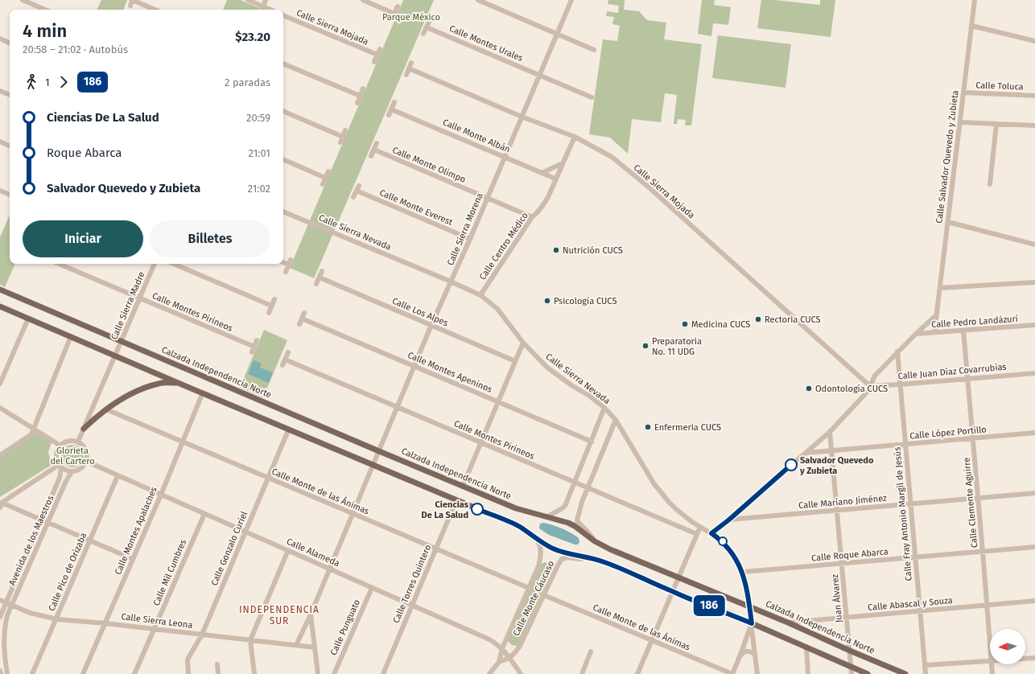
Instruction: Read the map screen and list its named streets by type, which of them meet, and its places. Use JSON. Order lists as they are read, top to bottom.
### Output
{
  "streets": {
    "main road": ["Calzada Independencia Norte"],
    "street": [
      "Calle Sierra Mojada",
      "Calle Montes Urales",
      "Calle Toluca",
      "Calle Monte Albán",
      "Calle Salvador Quevedo y Zubieta",
      "Calle Monte Olimpo",
      "Calle Monte Everest",
      "Calle Sierra Morena",
      "Calle Sierra Nevada",
      "Calle Centro Médico",
      "Calle Sierra Madre",
      "Calle Montes Pirineos",
      "Calle Los Alpes",
      "Calle Pedro Landázuri",
      "Calle Juan Díaz Covarrubias",
      "Calle Montes Apeninos",
      "Calle López Portillo",
      "Calle Monte de las Ánimas",
      "Calle Mariano Jiménez",
      "Calle Clemente Aguirre",
      "Calle Fray Antonio Margil de Jesús",
      "Calle Montes Apalaches",
      "Avenida de los Maestros",
      "Calle Gonzalo Curiel",
      "Calle Alameda",
      "Calle Roque Abarca",
      "Calle Pico de Orizaba",
      "Calle Mil Cumbres",
      "Calle Torres Quintero",
      "Calle Monte Cáucaso",
      "Juan Álvarez",
      "Calle Abascal y Souza",
      "Calle Sierra Leona",
      "Calle Punguato"
    ]
  },
  "crossings": [
    ["Calle Sierra Mojada", "Calle Sierra Morena"],
    ["Calle Sierra Mojada", "Calle Centro Médico"],
    ["Calle Sierra Mojada", "Calle Juan Díaz Covarrubias"],
    ["Calle Montes Urales", "Calle Sierra Morena"],
    ["Calle Toluca", "Calle Salvador Quevedo y Zubieta"],
    ["Calle Monte Albán", "Calle Sierra Morena"],
    ["Calle Monte Albán", "Calle Centro Médico"],
    ["Calle Salvador Quevedo y Zubieta", "Calle Pedro Landázuri"],
    ["Calle Monte Olimpo", "Calle Sierra Morena"],
    ["Calle Monte Olimpo", "Calle Centro Médico"],
    ["Calle Monte Everest", "Calle Sierra Morena"],
    ["Calle Sierra Morena", "Calle Sierra Nevada"],
    ["Calle Sierra Morena", "Calle Montes Pirineos"],
    ["Calle Sierra Morena", "Calle Los Alpes"],
    ["Calle Sierra Morena", "Calzada Independencia Norte"],
    ["Calle Sierra Morena", "Calle Montes Apeninos"],
    ["Calle Sierra Morena", "Calle Monte de las Ánimas"],
    ["Calle Sierra Morena", "Calle Alameda"],
    ["Calle Sierra Morena", "Calle Sierra Leona"],
    ["Calle Sierra Nevada", "Calle Centro Médico"],
    ["Calle Sierra Nevada", "Calzada Independencia Norte"],
    ["Calle Sierra Nevada", "Calle Roque Abarca"],
    ["Calle Sierra Madre", "Calle Montes Pirineos"],
    ["Calle Sierra Madre", "Calzada Independencia Norte"],
    ["Calle Pedro Landázuri", "Calle Clemente Aguirre"],
    ["Calle Juan Díaz Covarrubias", "Calle Clemente Aguirre"],
    ["Calle Juan Díaz Covarrubias", "Calle Fray Antonio Margil de Jesús"],
    ["Calzada Independencia Norte", "Juan Álvarez"],
    ["Calzada Independencia Norte", "Calle Abascal y Souza"],
    ["Calle López Portillo", "Calle Clemente Aguirre"],
    ["Calle López Portillo", "Calle Fray Antonio Margil de Jesús"],
    ["Calle López Portillo", "Juan Álvarez"],
    ["Calle Monte de las Ánimas", "Calle Montes Apalaches"],
    ["Calle Monte de las Ánimas", "Calle Gonzalo Curiel"],
    ["Calle Monte de las Ánimas", "Calle Torres Quintero"],
    ["Calle Monte de las Ánimas", "Calle Monte Cáucaso"],
    ["Calle Mariano Jiménez", "Calle Clemente Aguirre"],
    ["Calle Mariano Jiménez", "Calle Fray Antonio Margil de Jesús"],
    ["Calle Mariano Jiménez", "Juan Álvarez"],
    ["Calle Clemente Aguirre", "Calle Roque Abarca"],
    ["Calle Clemente Aguirre", "Calle Abascal y Souza"],
    ["Calle Fray Antonio Margil de Jesús", "Calle Roque Abarca"],
    ["Calle Fray Antonio Margil de Jesús", "Calle Abascal y Souza"],
    ["Calle Montes Apalaches", "Calle Alameda"],
    ["Calle Montes Apalaches", "Calle Sierra Leona"],
    ["Avenida de los Maestros", "Calle Alameda"],
    ["Avenida de los Maestros", "Calle Sierra Leona"],
    ["Calle Gonzalo Curiel", "Calle Alameda"],
    ["Calle Gonzalo Curiel", "Calle Sierra Leona"],
    ["Calle Alameda", "Calle Pico de Orizaba"],
    ["Calle Alameda", "Calle Mil Cumbres"],
    ["Calle Alameda", "Calle Torres Quintero"],
    ["Calle Alameda", "Calle Monte Cáucaso"],
    ["Calle Alameda", "Calle Punguato"],
    ["Calle Roque Abarca", "Juan Álvarez"],
    ["Calle Pico de Orizaba", "Calle Sierra Leona"],
    ["Calle Mil Cumbres", "Calle Sierra Leona"],
    ["Juan Álvarez", "Calle Abascal y Souza"]
  ],
  "districts": ["INDEPENDENCIA SUR"],
  "parks": ["Parque México", "Glorieta del Cartero"],
  "places": [
    "Nutrición CUCS",
    "Psicología CUCS",
    "Rectoria CUCS",
    "Medicina CUCS",
    "Preparatoria No. 11 UDG",
    "Odontología CUCS",
    "Enfermeria CUCS",
    "Salvador Quevedo y Zubieta",
    "Ciencias De La Salud"
  ],
  "lines": ["bus line 186"],
  "north": "left",
  "page": {
    "on_map": "186",
    "heading": ["4 min", "20:58 – 21:02 · Autobús", "$23.20"],
    "legs": ["1", "186", "2 paradas"],
    "list": [
      {
        "name": "Ciencias De La Salud",
        "value": "20:59"
      },
      {
        "name": "Roque Abarca",
        "value": "21:01"
      },
      {
        "name": "Salvador Quevedo y Zubieta",
        "value": "21:02"
      }
    ],
    "buttons": ["Iniciar", "Billetes"]
  }
}
